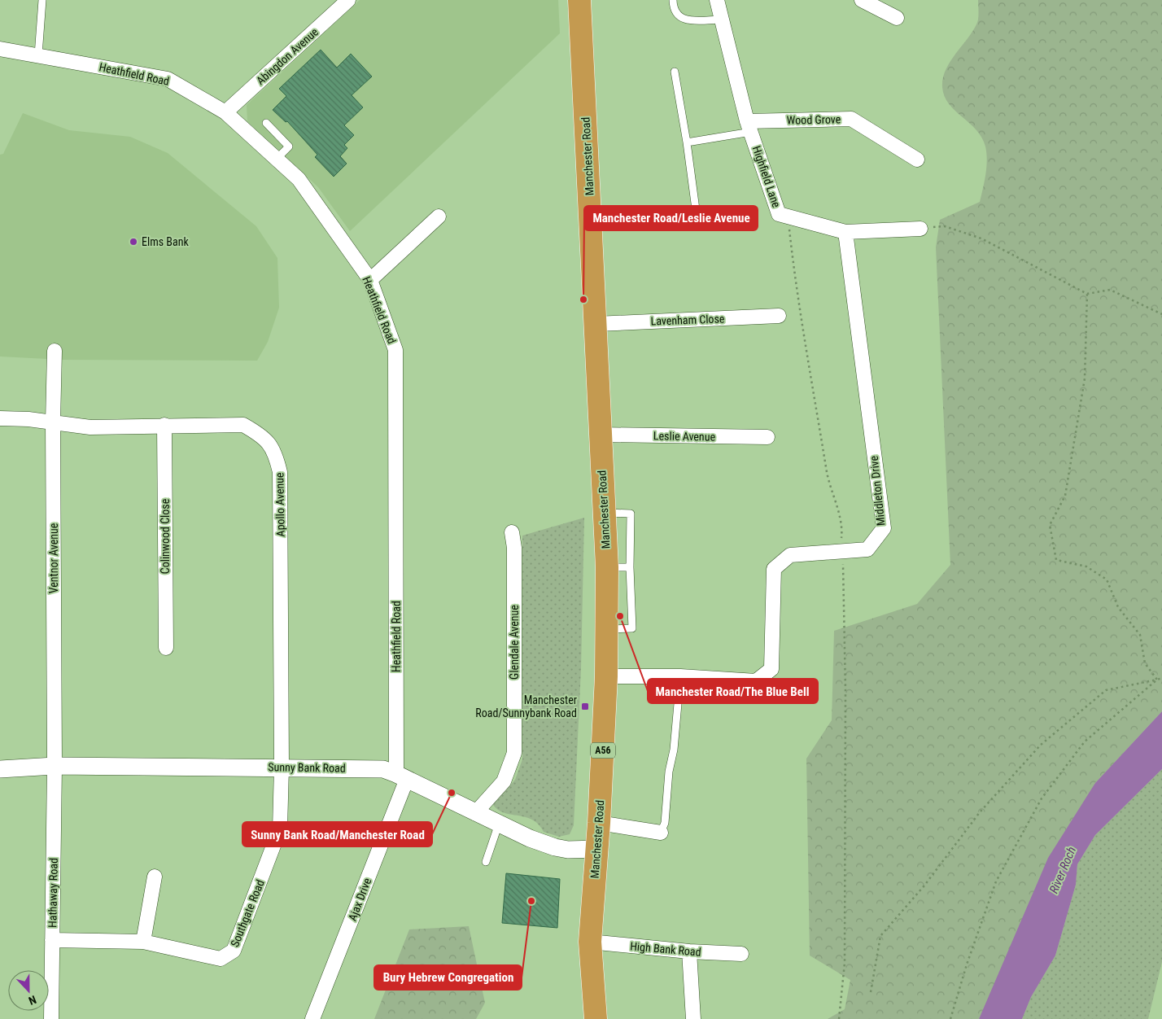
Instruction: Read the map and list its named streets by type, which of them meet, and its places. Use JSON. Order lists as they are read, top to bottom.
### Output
{
  "streets": {
    "highway": ["Manchester Road", "A56"],
    "street": [
      "Abingdon Avenue",
      "Heathfield Road",
      "Wood Grove",
      "Highfield Lane",
      "Lavenham Close",
      "Leslie Avenue",
      "Middleton Drive",
      "Apollo Avenue",
      "Colinwood Close",
      "Ventnor Avenue",
      "Glendale Avenue",
      "Sunny Bank Road",
      "Hathaway Road",
      "Ajax Drive",
      "Southgate Road",
      "High Bank Road"
    ]
  },
  "crossings": [
    ["Abingdon Avenue", "Heathfield Road"],
    ["Heathfield Road", "Sunny Bank Road"],
    ["Heathfield Road", "Ajax Drive"],
    ["Wood Grove", "Highfield Lane"],
    ["Manchester Road", "Lavenham Close"],
    ["Manchester Road", "Leslie Avenue"],
    ["Manchester Road", "Middleton Drive"],
    ["Manchester Road", "Sunny Bank Road"],
    ["Manchester Road", "High Bank Road"],
    ["Highfield Lane", "Middleton Drive"],
    ["Apollo Avenue", "Colinwood Close"],
    ["Apollo Avenue", "Ventnor Avenue"],
    ["Apollo Avenue", "Sunny Bank Road"],
    ["Apollo Avenue", "Southgate Road"],
    ["Ventnor Avenue", "Sunny Bank Road"],
    ["Ventnor Avenue", "Hathaway Road"],
    ["Glendale Avenue", "Sunny Bank Road"],
    ["Sunny Bank Road", "Hathaway Road"],
    ["Sunny Bank Road", "Ajax Drive"],
    ["Sunny Bank Road", "Southgate Road"],
    ["Hathaway Road", "Southgate Road"]
  ],
  "water": ["River Roch"],
  "places": {
    "other": [
      "Elms Bank",
      "Manchester Road/Leslie Avenue",
      "Manchester Road/The Blue Bell",
      "Sunny Bank Road/Manchester Road",
      "Bury Hebrew Congregation"
    ],
    "transit": ["Manchester Road/Sunnybank Road"]
  },
  "north": "bottom"
}
